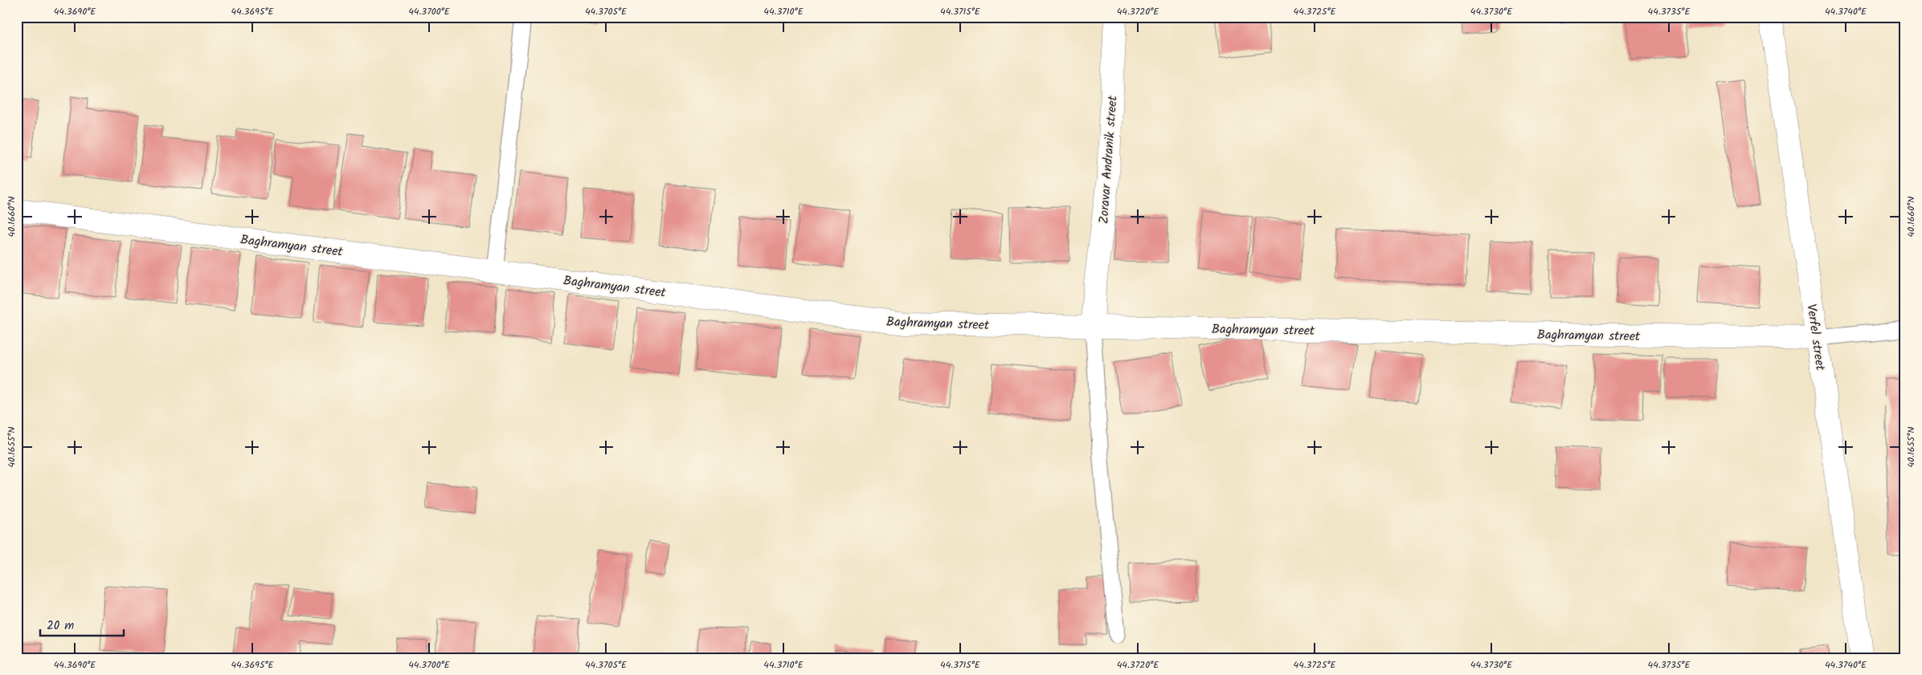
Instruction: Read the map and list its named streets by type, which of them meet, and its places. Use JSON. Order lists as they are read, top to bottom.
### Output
{
  "streets": {
    "street": ["Zoravar Andranik street", "Baghramyan street", "Verfel street"]
  },
  "crossings": [
    ["Zoravar Andranik street", "Baghramyan street"],
    ["Baghramyan street", "Verfel street"]
  ],
  "scale_bar": "20 m",
  "coordinates": [
    "44.3690°E",
    "44.3695°E",
    "44.3700°E",
    "44.3705°E",
    "44.3710°E",
    "44.3715°E",
    "44.3720°E",
    "44.3725°E",
    "44.3730°E",
    "44.3735°E",
    "44.3740°E",
    "40.1660°N",
    "40.1655°N"
  ]
}
